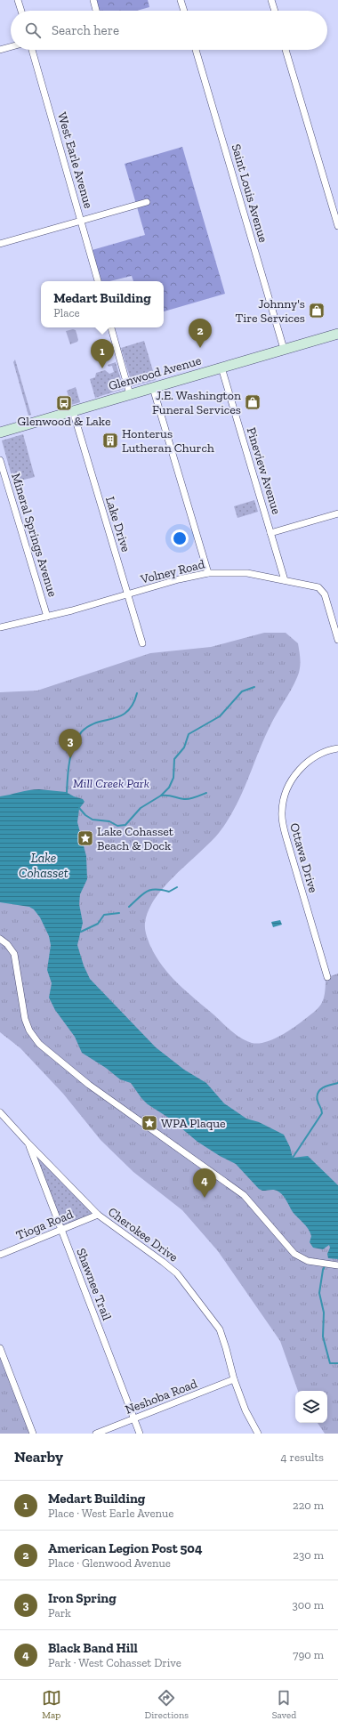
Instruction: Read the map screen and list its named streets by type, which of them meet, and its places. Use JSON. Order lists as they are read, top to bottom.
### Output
{
  "streets": {
    "main road": ["Glenwood Avenue"],
    "street": [
      "West Earle Avenue",
      "Saint Louis Avenue",
      "Pineview Avenue",
      "Lake Drive",
      "Mineral Springs Avenue",
      "Volney Road",
      "Ottawa Drive",
      "Tioga Road",
      "Cherokee Drive",
      "Shawnee Trail",
      "Neshoba Road"
    ]
  },
  "crossings": [
    ["Saint Louis Avenue", "Glenwood Avenue"],
    ["Glenwood Avenue", "Pineview Avenue"],
    ["Glenwood Avenue", "Lake Drive"],
    ["Pineview Avenue", "Volney Road"],
    ["Lake Drive", "Volney Road"],
    ["Mineral Springs Avenue", "Volney Road"],
    ["Tioga Road", "Cherokee Drive"],
    ["Tioga Road", "Shawnee Trail"],
    ["Cherokee Drive", "Shawnee Trail"],
    ["Cherokee Drive", "Neshoba Road"],
    ["Shawnee Trail", "Neshoba Road"]
  ],
  "water": ["Lake Cohasset"],
  "parks": ["Mill Creek Park"],
  "places": {
    "shop": ["Johnny's Tire Services", "J.E. Washington Funeral Services"],
    "bus stop": ["Glenwood & Lake"],
    "building": ["Honterus Lutheran Church"],
    "place": ["Lake Cohasset Beach & Dock", "WPA Plaque"]
  },
  "page": {
    "search": "Search here",
    "popup": ["Medart Building", "Place"],
    "pins": [
      "2",
      "1",
      "3",
      "4"
    ],
    "heading": ["Nearby", "4 results"],
    "list": [
      {
        "mark": "1",
        "name": "Medart Building",
        "note": "Place · West Earle Avenue",
        "value": "220 m"
      },
      {
        "mark": "2",
        "name": "American Legion Post 504",
        "note": "Place · Glenwood Avenue",
        "value": "230 m"
      },
      {
        "mark": "3",
        "name": "Iron Spring",
        "note": "Park",
        "value": "300 m"
      },
      {
        "mark": "4",
        "name": "Black Band Hill",
        "note": "Park · West Cohasset Drive",
        "value": "790 m"
      }
    ],
    "nav": ["Map", "Directions", "Saved"]
  }
}
